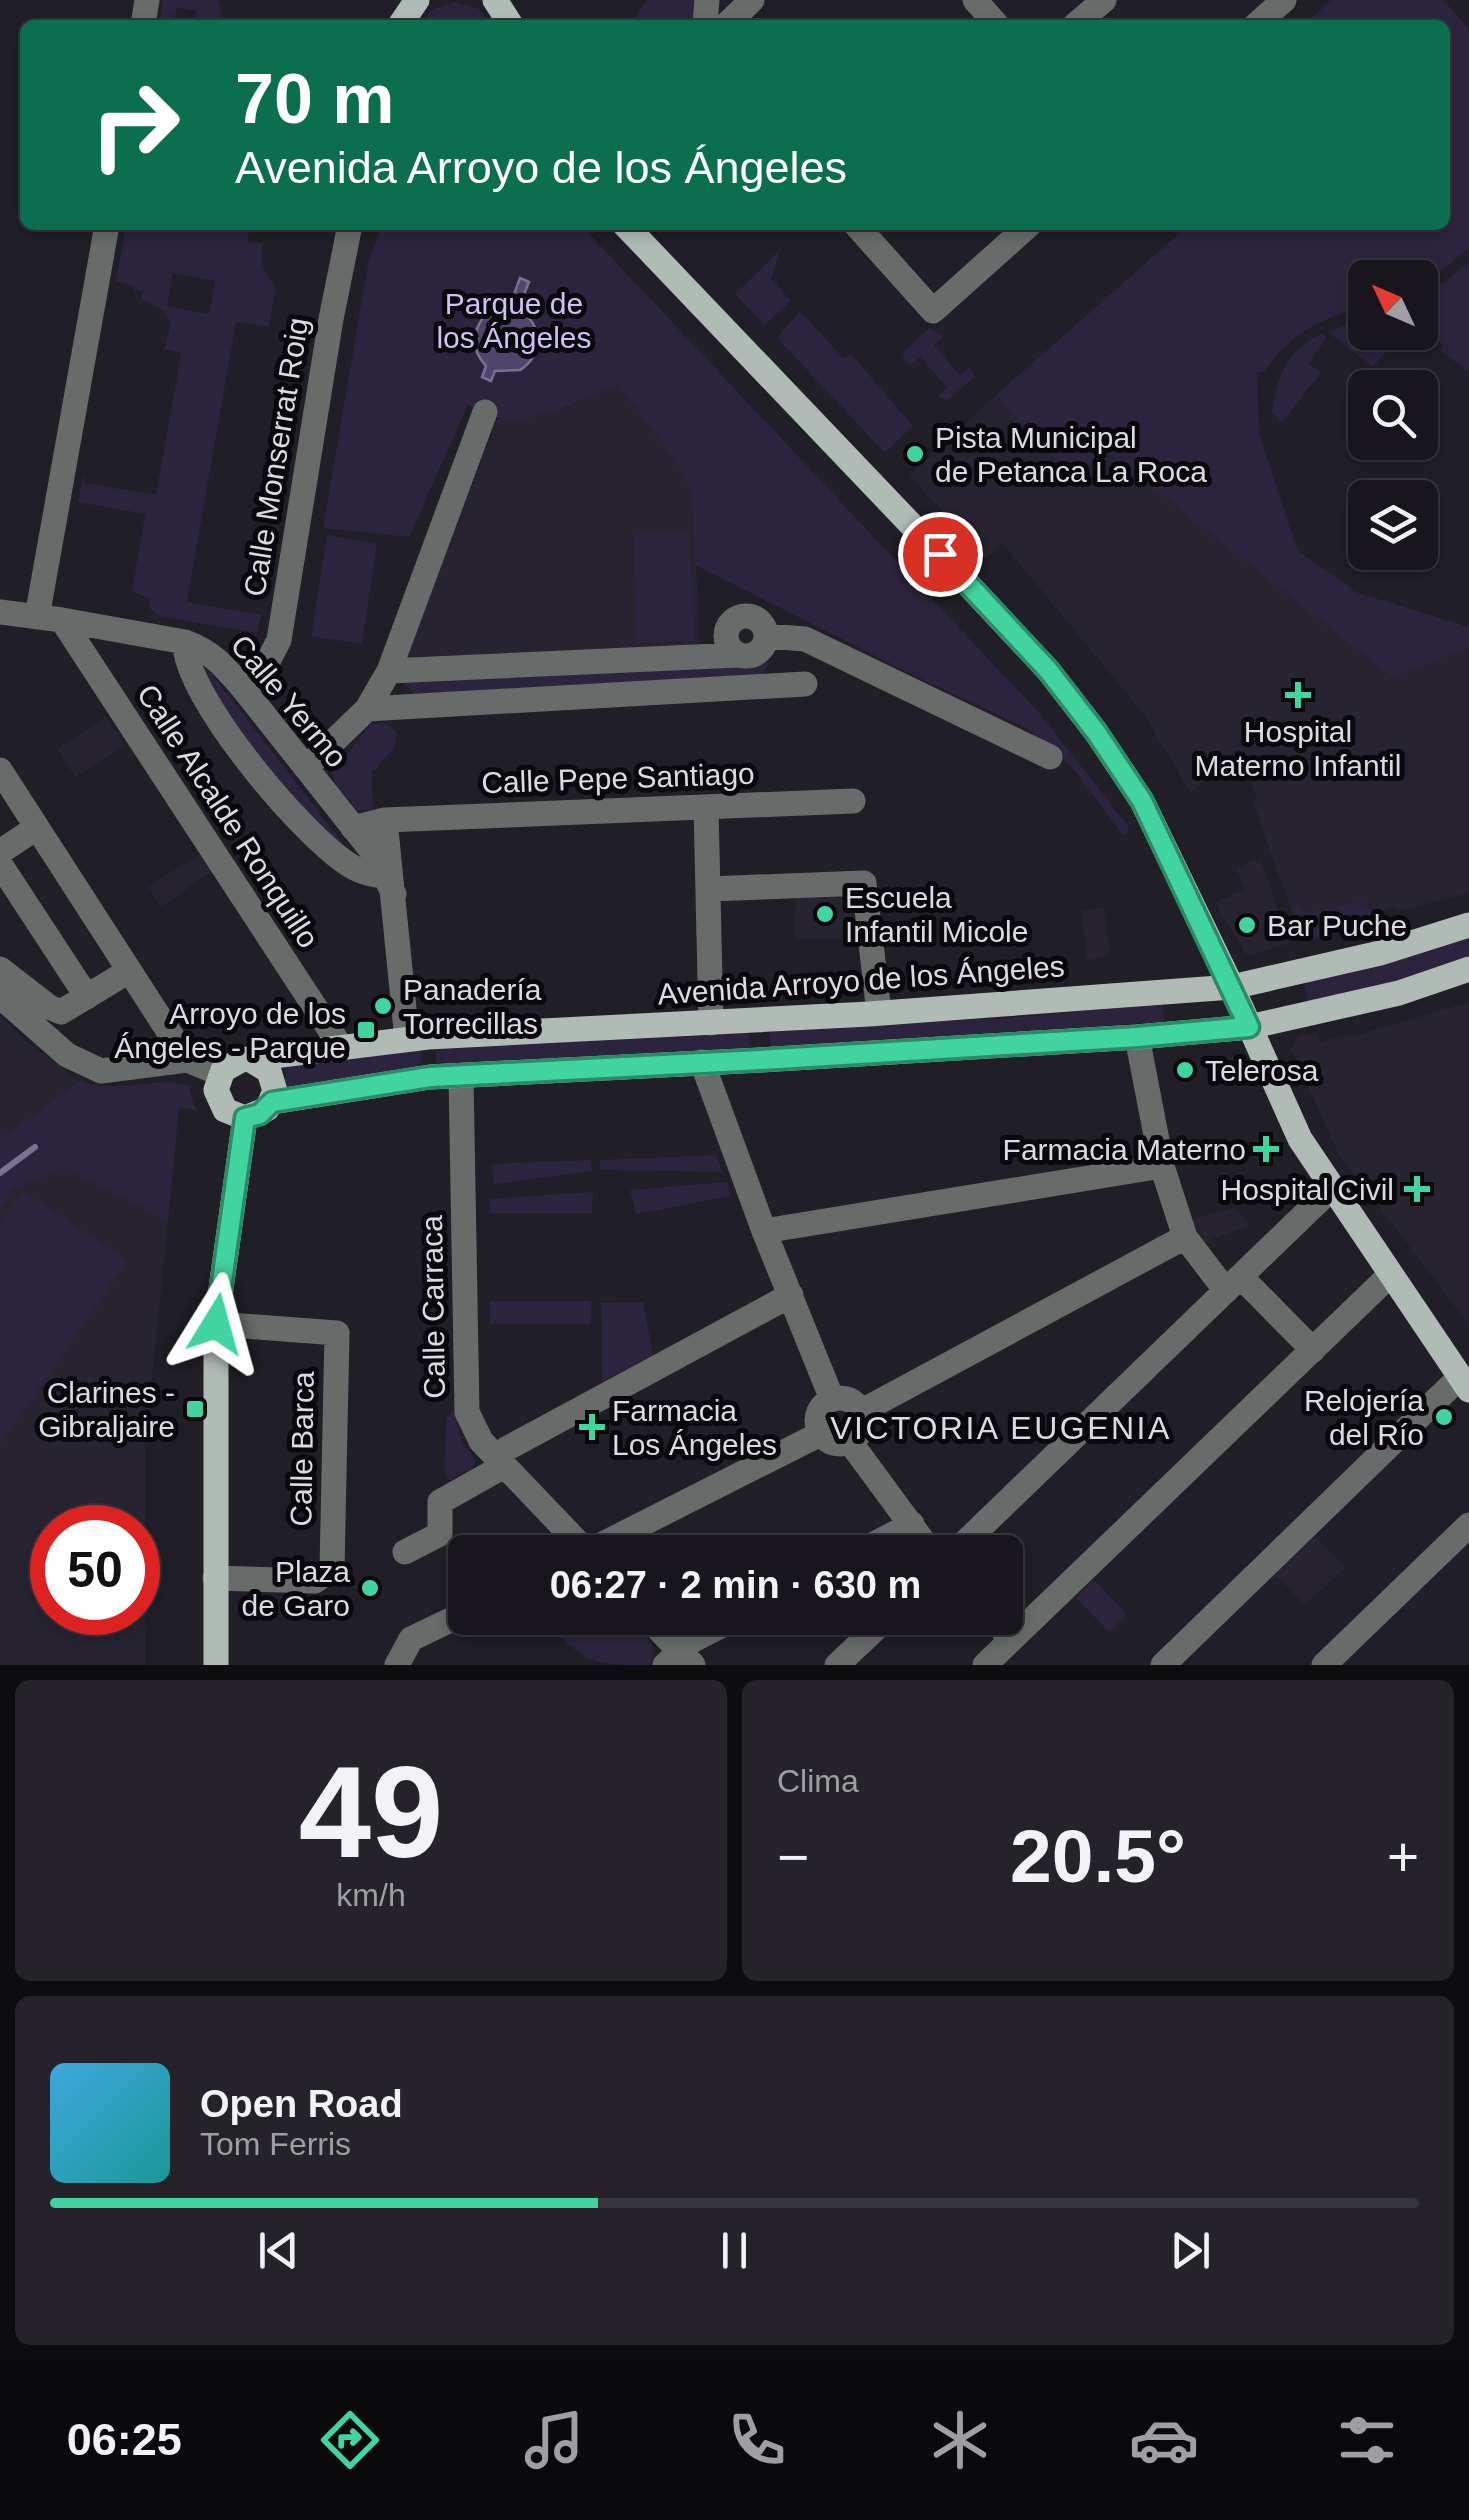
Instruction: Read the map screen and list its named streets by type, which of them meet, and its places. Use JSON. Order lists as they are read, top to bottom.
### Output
{
  "streets": {
    "main road": ["Avenida Arroyo de los Ángeles"],
    "street": [
      "Calle Monserrat Roig",
      "Calle Yermo",
      "Calle Pepe Santiago",
      "Calle Alcalde Ronquillo",
      "Calle Carraca",
      "Calle Barca"
    ]
  },
  "crossings": [
    ["Calle Monserrat Roig", "Calle Yermo"],
    ["Calle Yermo", "Calle Pepe Santiago"],
    ["Calle Alcalde Ronquillo", "Avenida Arroyo de los Ángeles"],
    ["Avenida Arroyo de los Ángeles", "Calle Carraca"]
  ],
  "districts": ["VICTORIA EUGENIA"],
  "parks": ["Parque de los Ángeles"],
  "places": {
    "other": [
      "Pista Municipal de Petanca La Roca",
      "Escuela Infantil Micole",
      "Bar Puche",
      "Panadería Torrecillas",
      "Telerosa",
      "Relojería del Río",
      "Plaza de Garo"
    ],
    "health": [
      "Hospital Materno Infantil",
      "Farmacia Materno",
      "Hospital Civil",
      "Farmacia Los Ángeles"
    ],
    "transit": ["Arroyo de los Ángeles - Parque", "Clarines - Gibraljaire"]
  },
  "north": "top left",
  "page": {
    "turn": ["70 m", "Avenida Arroyo de los Ángeles"],
    "limit": "50",
    "trip": "06:27 · 2 min · 630 m",
    "tile": [
      ["49", "km/h"],
      "Clima"
    ],
    "heat": ["−", "20.5°", "+"],
    "song": ["Open Road", "Tom Ferris"],
    "tabs": "06:25"
  }
}
